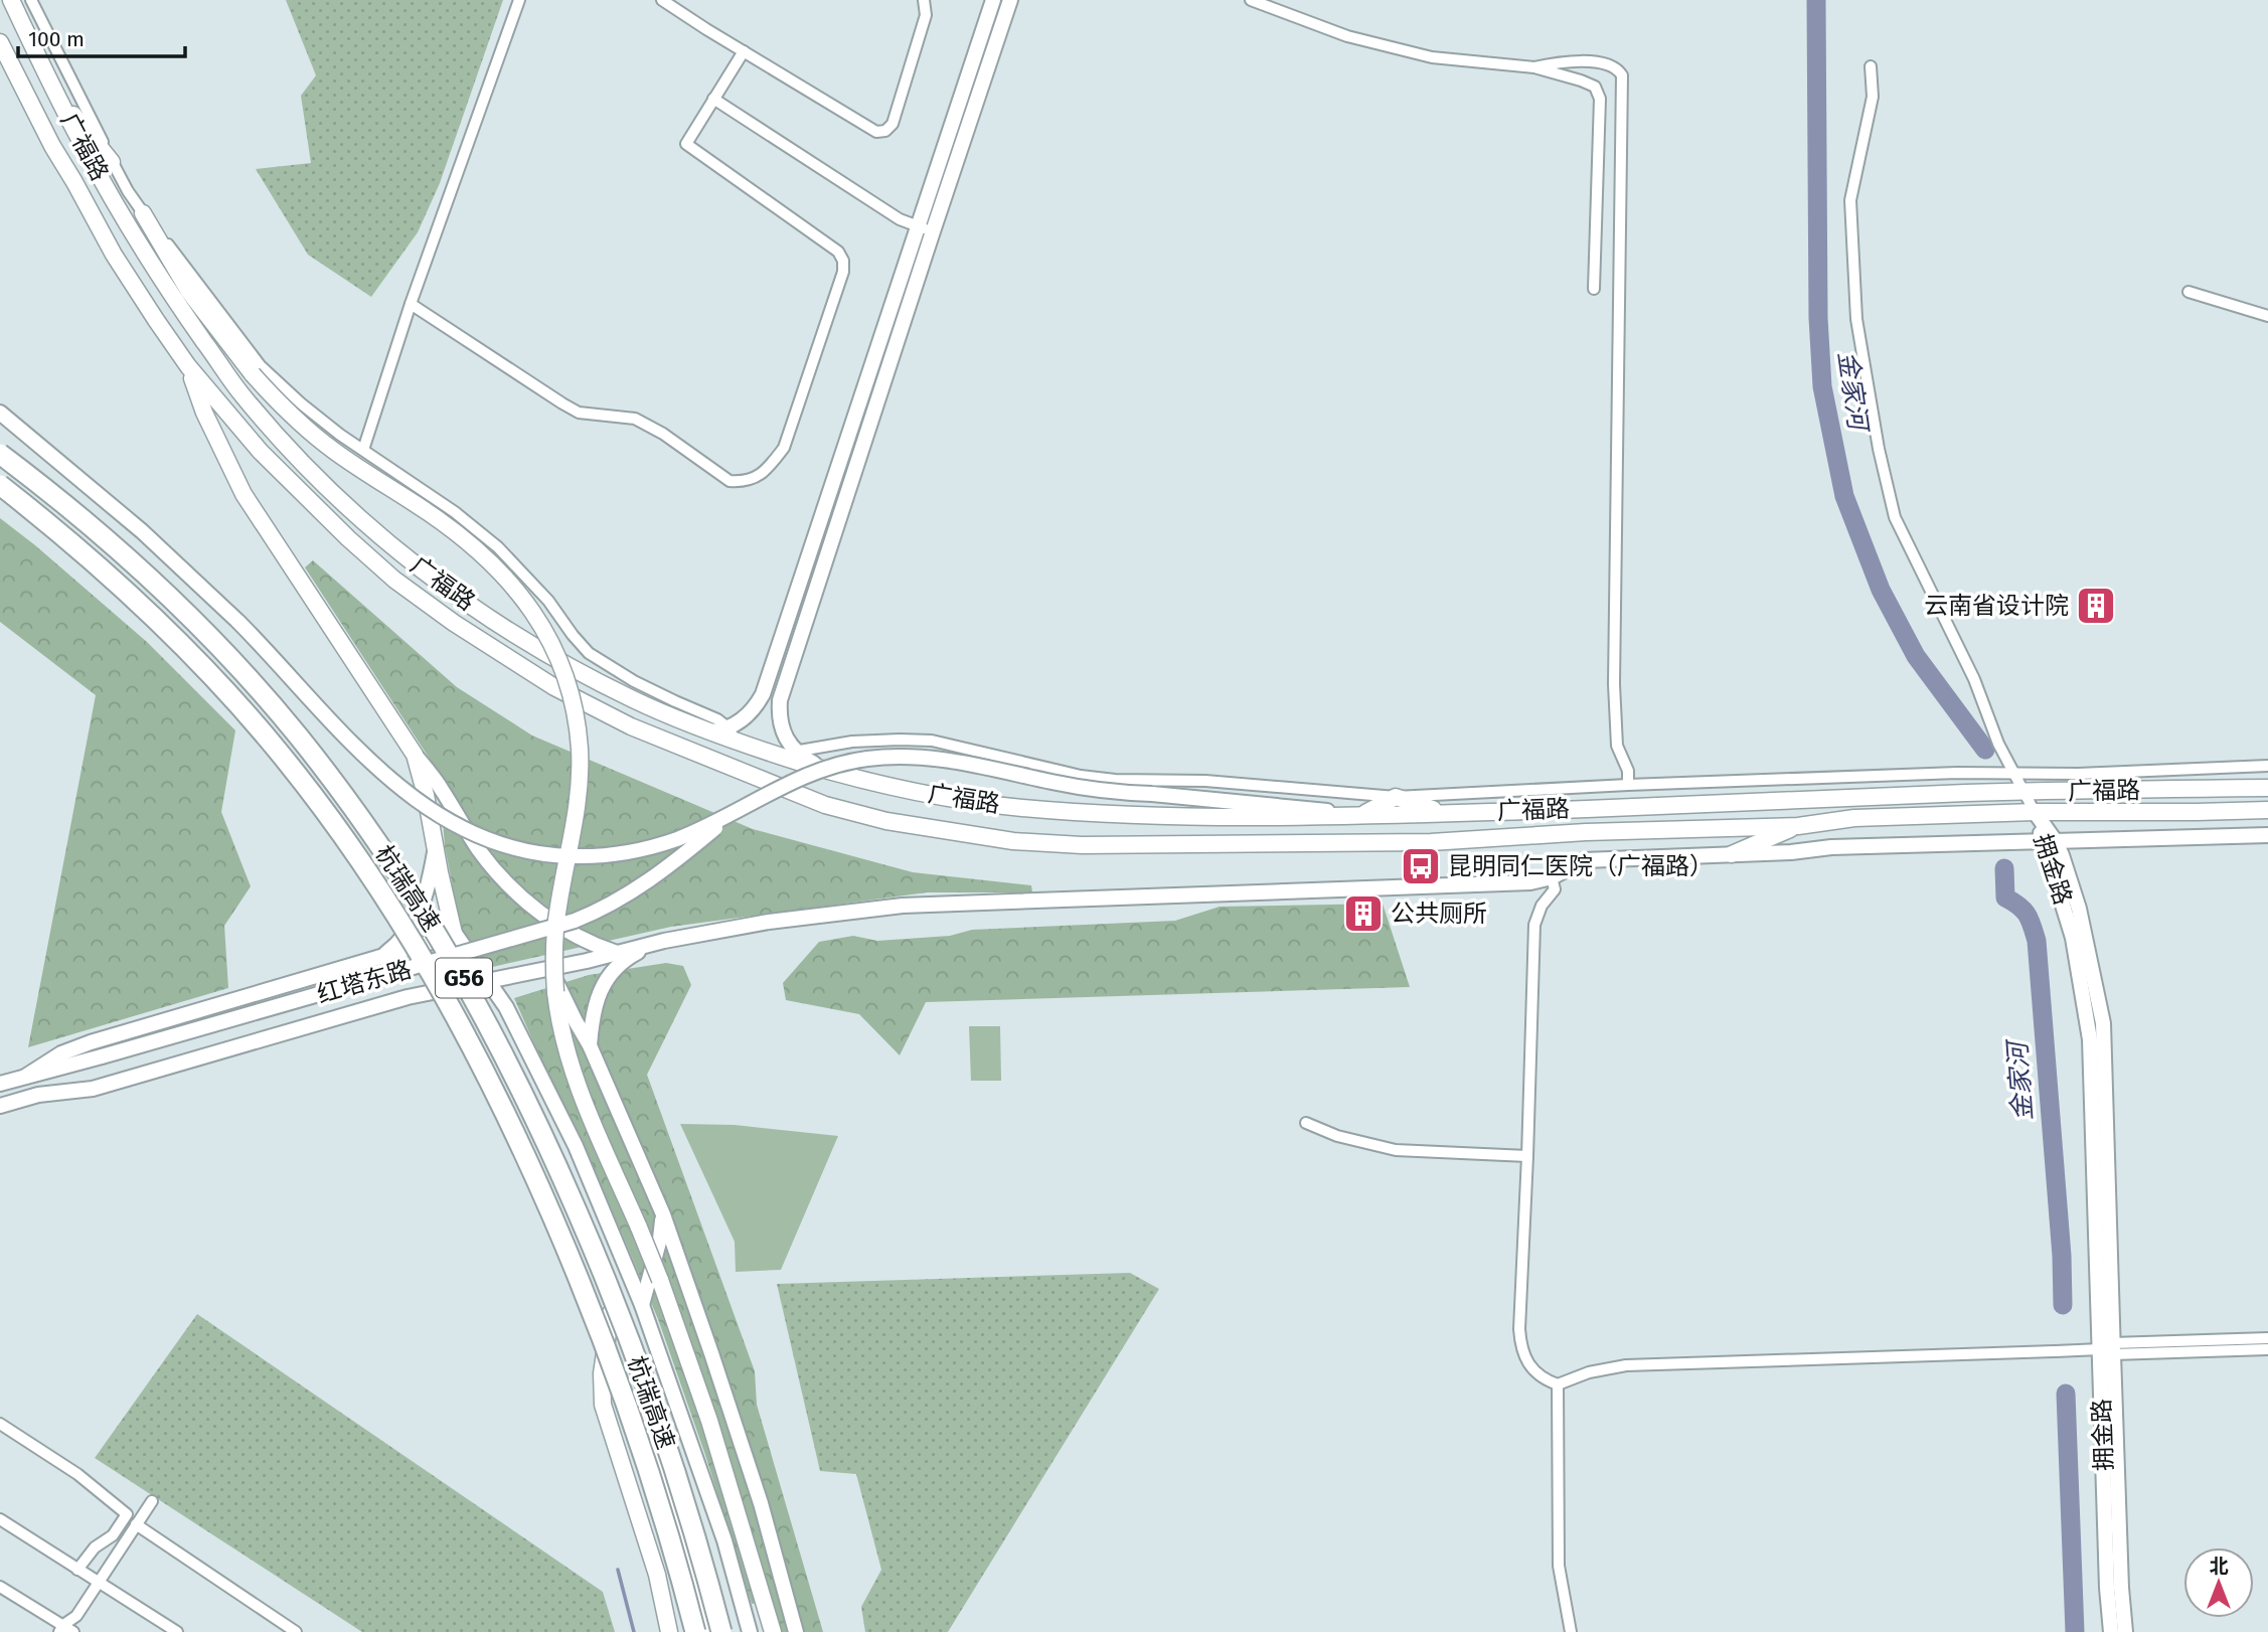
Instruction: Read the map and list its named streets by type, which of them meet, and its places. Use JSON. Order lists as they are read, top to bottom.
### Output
{
  "streets": {
    "highway": ["杭瑞高速", "G56"],
    "main road": ["广福路", "拥金路", "红塔东路"]
  },
  "crossings": [
    ["广福路", "拥金路"]
  ],
  "water": ["金家河"],
  "places": {
    "building": ["云南省设计院", "公共厕所"],
    "bus stop": ["昆明同仁医院（广福路）"]
  },
  "scale_bar": "100 m",
  "north": "top"
}
